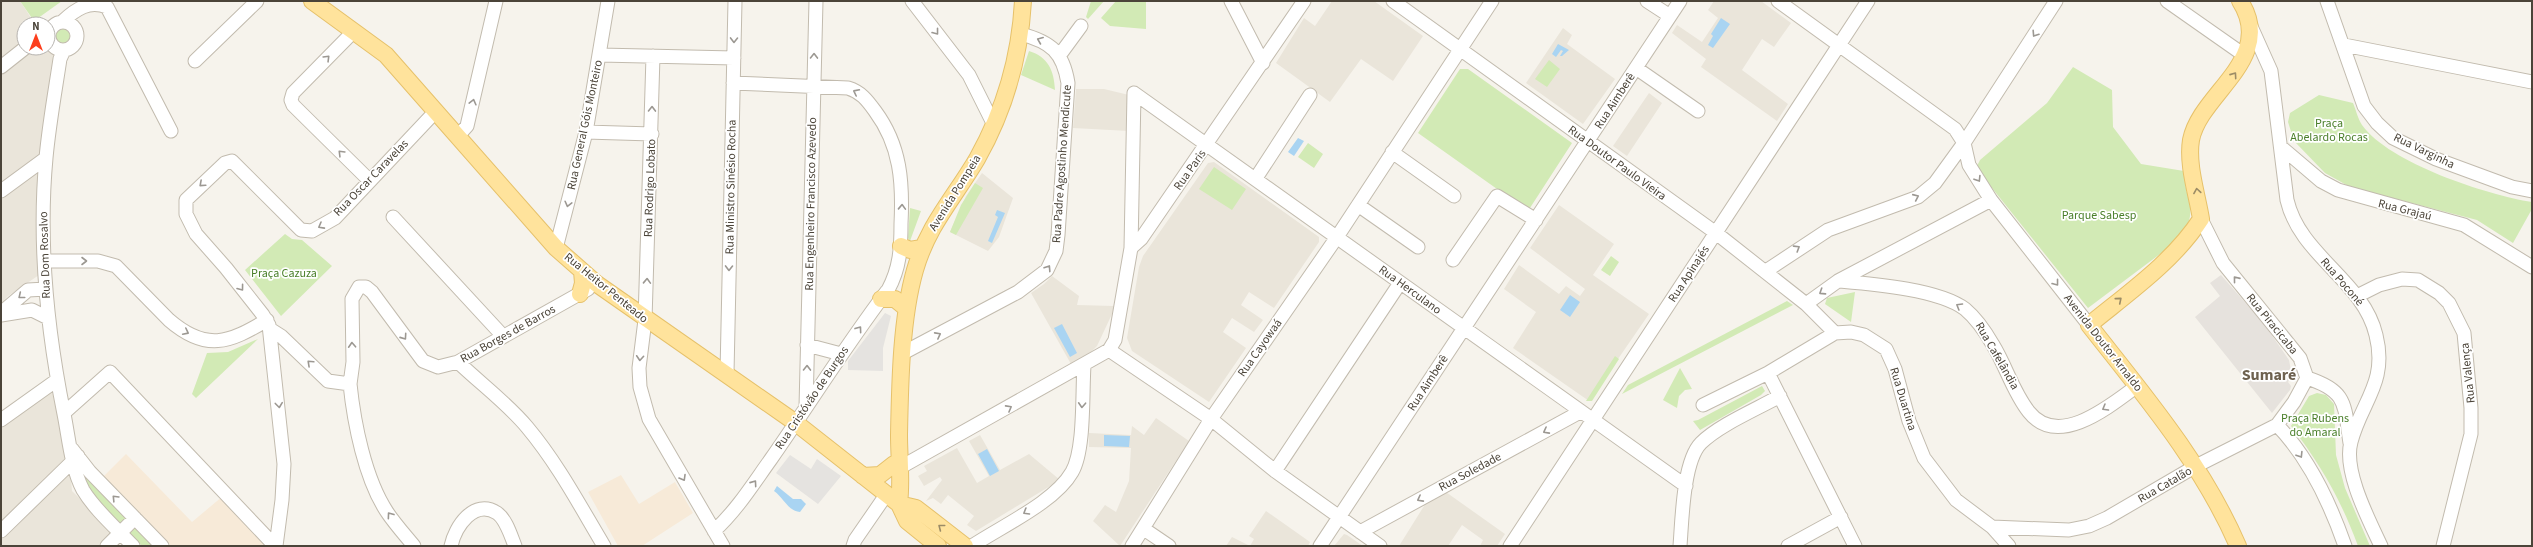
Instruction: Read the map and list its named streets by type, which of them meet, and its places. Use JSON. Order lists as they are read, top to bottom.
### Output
{
  "streets": {
    "main road": ["Avenida Pompeia", "Rua Heitor Penteado", "Avenida Doutor Arnaldo"],
    "street": [
      "Rua Aimberê",
      "Rua General Góis Monteiro",
      "Rua Varginha",
      "Rua Doutor Paulo Vieira",
      "Rua Padre Agostinho Mendicute",
      "Rua Paris",
      "Rua Oscar Caravelas",
      "Rua Ministro Sinésio Rocha",
      "Rua Rodrigo Lobato",
      "Rua Engenheiro Francisco Azevedo",
      "Rua Grajaú",
      "Rua Dom Rosalvo",
      "Rua Apinajés",
      "Rua Poconé",
      "Rua Herculano",
      "Rua Piracicaba",
      "Rua Borges de Barros",
      "Rua Cayowaá",
      "Rua Cafelândia",
      "Rua Valença",
      "Rua Cristóvão de Burgos",
      "Rua Duartina",
      "Rua Soledade",
      "Rua Catalão"
    ]
  },
  "crossings": [
    ["Rua Aimberê", "Rua Doutor Paulo Vieira"],
    ["Rua Aimberê", "Rua Herculano"],
    ["Rua General Góis Monteiro", "Rua Heitor Penteado"],
    ["Rua Doutor Paulo Vieira", "Rua Apinajés"],
    ["Rua Doutor Paulo Vieira", "Rua Cayowaá"],
    ["Rua Doutor Paulo Vieira", "Rua Duartina"],
    ["Rua Padre Agostinho Mendicute", "Avenida Pompeia"],
    ["Rua Paris", "Rua Herculano"],
    ["Rua Oscar Caravelas", "Rua Heitor Penteado"],
    ["Rua Ministro Sinésio Rocha", "Rua Heitor Penteado"],
    ["Rua Rodrigo Lobato", "Rua Heitor Penteado"],
    ["Rua Rodrigo Lobato", "Rua Cristóvão de Burgos"],
    ["Avenida Pompeia", "Rua Heitor Penteado"],
    ["Avenida Pompeia", "Rua Cristóvão de Burgos"],
    ["Rua Engenheiro Francisco Azevedo", "Rua Cristóvão de Burgos"],
    ["Rua Grajaú", "Rua Poconé"],
    ["Rua Apinajés", "Rua Herculano"],
    ["Rua Poconé", "Rua Valença"],
    ["Rua Heitor Penteado", "Rua Borges de Barros"],
    ["Rua Heitor Penteado", "Rua Cristóvão de Burgos"],
    ["Rua Herculano", "Rua Cayowaá"],
    ["Rua Herculano", "Rua Soledade"],
    ["Rua Piracicaba", "Rua Catalão"],
    ["Avenida Doutor Arnaldo", "Rua Cafelândia"],
    ["Avenida Doutor Arnaldo", "Rua Catalão"],
    ["Rua Duartina", "Rua Catalão"]
  ],
  "one_way": [
    "Rua General Góis Monteiro",
    "Rua Ministro Sinésio Rocha",
    "Rua Engenheiro Francisco Azevedo",
    "Rua Piracicaba",
    "Avenida Doutor Arnaldo",
    "Rua Cafelândia",
    "Rua Cristóvão de Burgos",
    "Rua Soledade"
  ],
  "districts": ["Sumaré"],
  "parks": [
    "Praça Abelardo Rocas",
    "Parque Sabesp",
    "Praça Cazuza",
    "Praça Rubens do Amaral"
  ],
  "north": "top"
}
